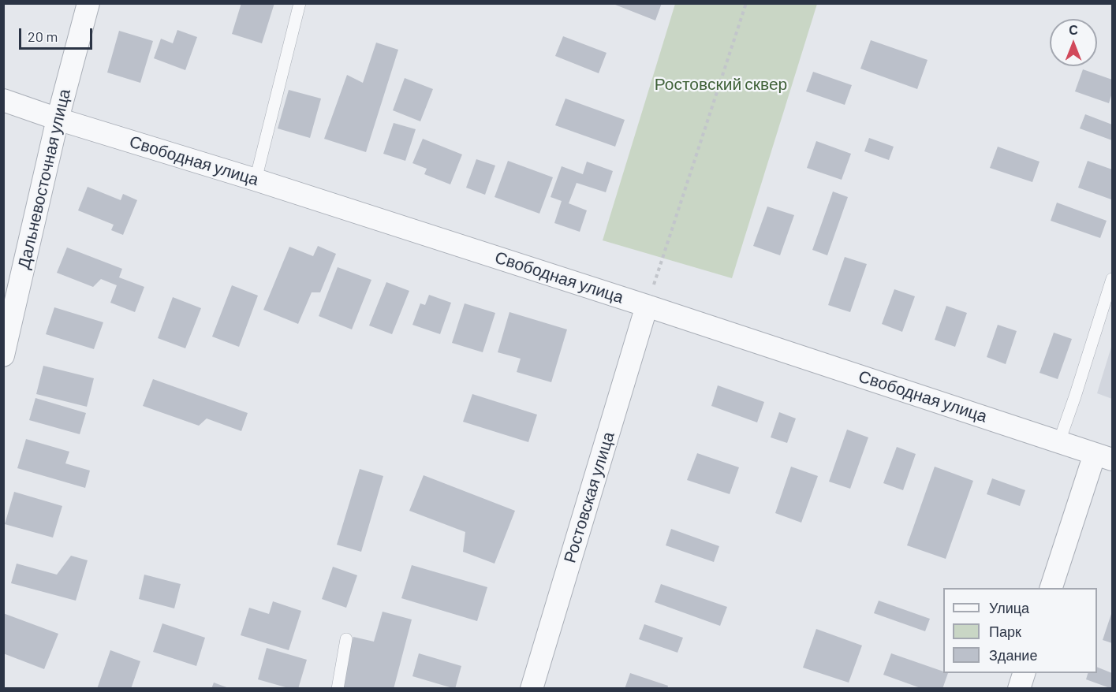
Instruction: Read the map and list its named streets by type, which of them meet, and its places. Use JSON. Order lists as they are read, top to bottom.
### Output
{
  "streets": {
    "street": ["Свободная улица", "Дальневосточная улица", "Ростовская улица"]
  },
  "crossings": [
    ["Свободная улица", "Дальневосточная улица"],
    ["Свободная улица", "Ростовская улица"]
  ],
  "parks": ["Ростовский сквер"],
  "legend": ["Улица", "Парк", "Здание"],
  "scale_bar": "20 m",
  "north": "top"
}
